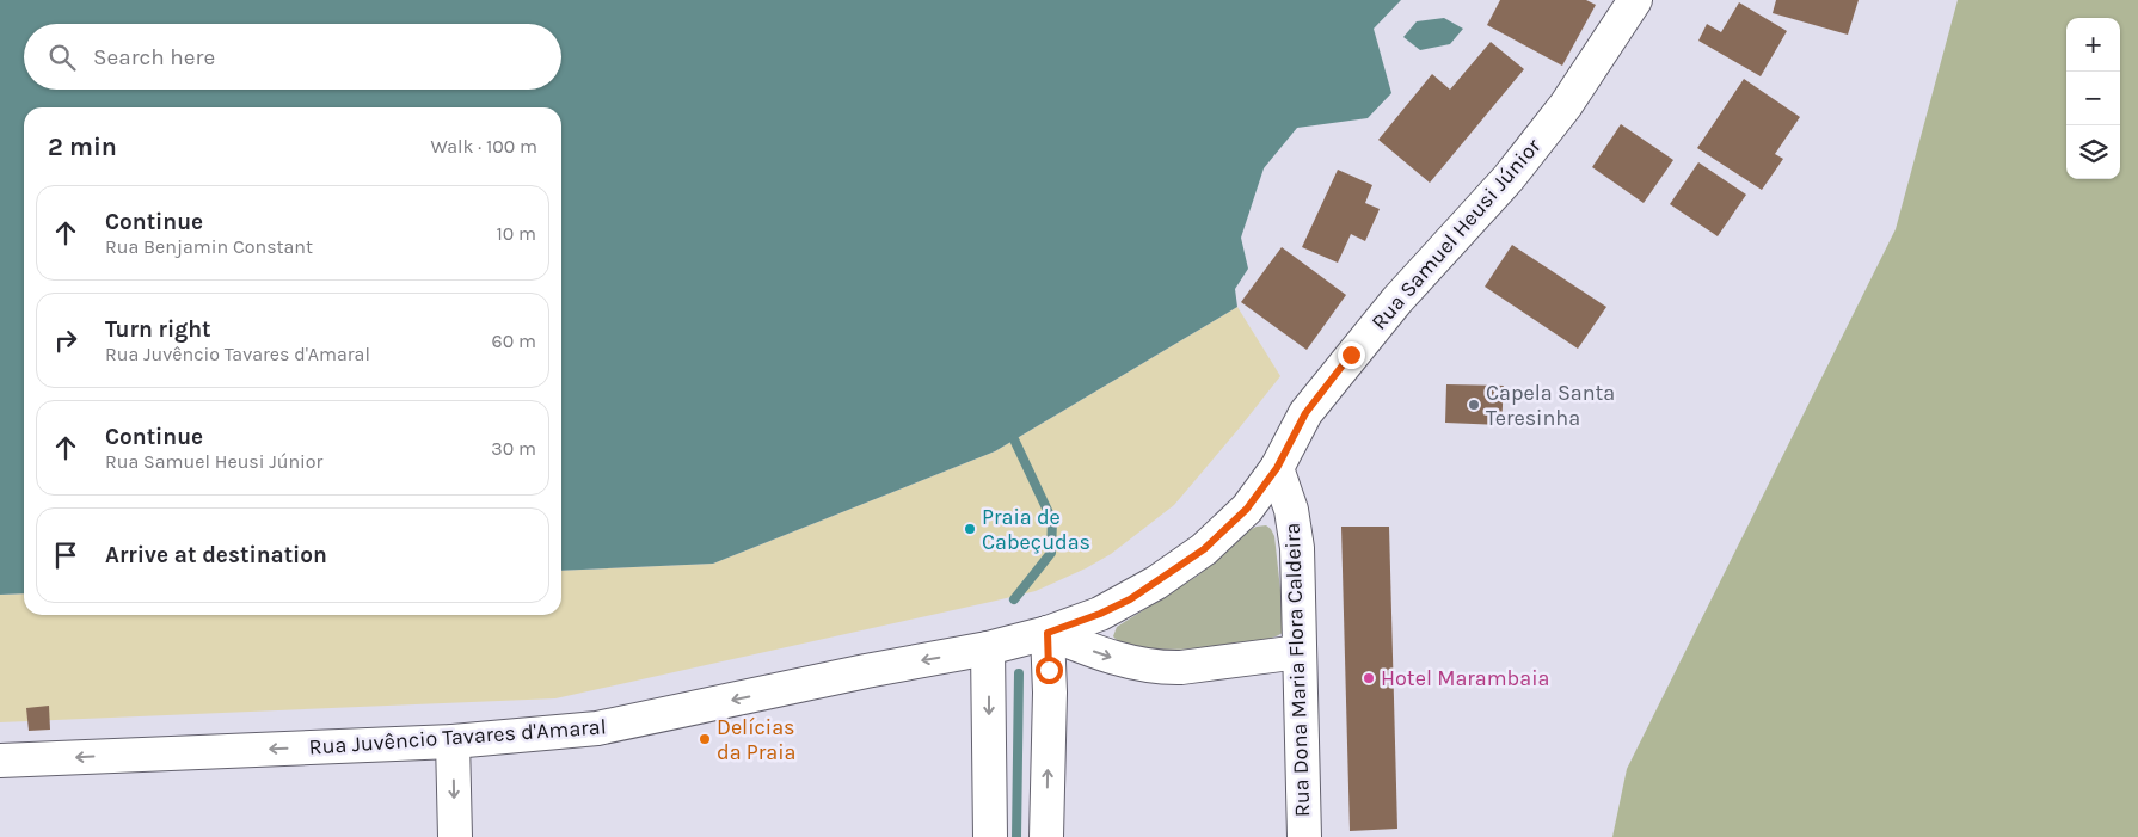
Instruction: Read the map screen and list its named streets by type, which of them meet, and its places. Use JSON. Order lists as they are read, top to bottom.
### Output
{
  "streets": {
    "street": ["Rua Samuel Heusi Júnior", "Rua Dona Maria Flora Caldeira", "Rua Juvêncio Tavares d'Amaral"]
  },
  "crossings": [
    ["Rua Samuel Heusi Júnior", "Rua Dona Maria Flora Caldeira"],
    ["Rua Samuel Heusi Júnior", "Rua Juvêncio Tavares d'Amaral"],
    ["Rua Dona Maria Flora Caldeira", "Rua Juvêncio Tavares d'Amaral"]
  ],
  "one_way": ["Rua Juvêncio Tavares d'Amaral"],
  "places": [
    "Capela Santa Teresinha",
    "Praia de Cabeçudas",
    "Hotel Marambaia",
    "Delícias da Praia"
  ],
  "page": {
    "map_buttons": ["+", "−"],
    "search": "Search here",
    "heading": ["2 min", "Walk · 100 m"],
    "list": [
      ["Continue", "Rua Benjamin Constant", "10 m"],
      ["Turn right", "Rua Juvêncio Tavares d'Amaral", "60 m"],
      ["Continue", "Rua Samuel Heusi Júnior", "30 m"],
      "Arrive at destination"
    ]
  }
}
